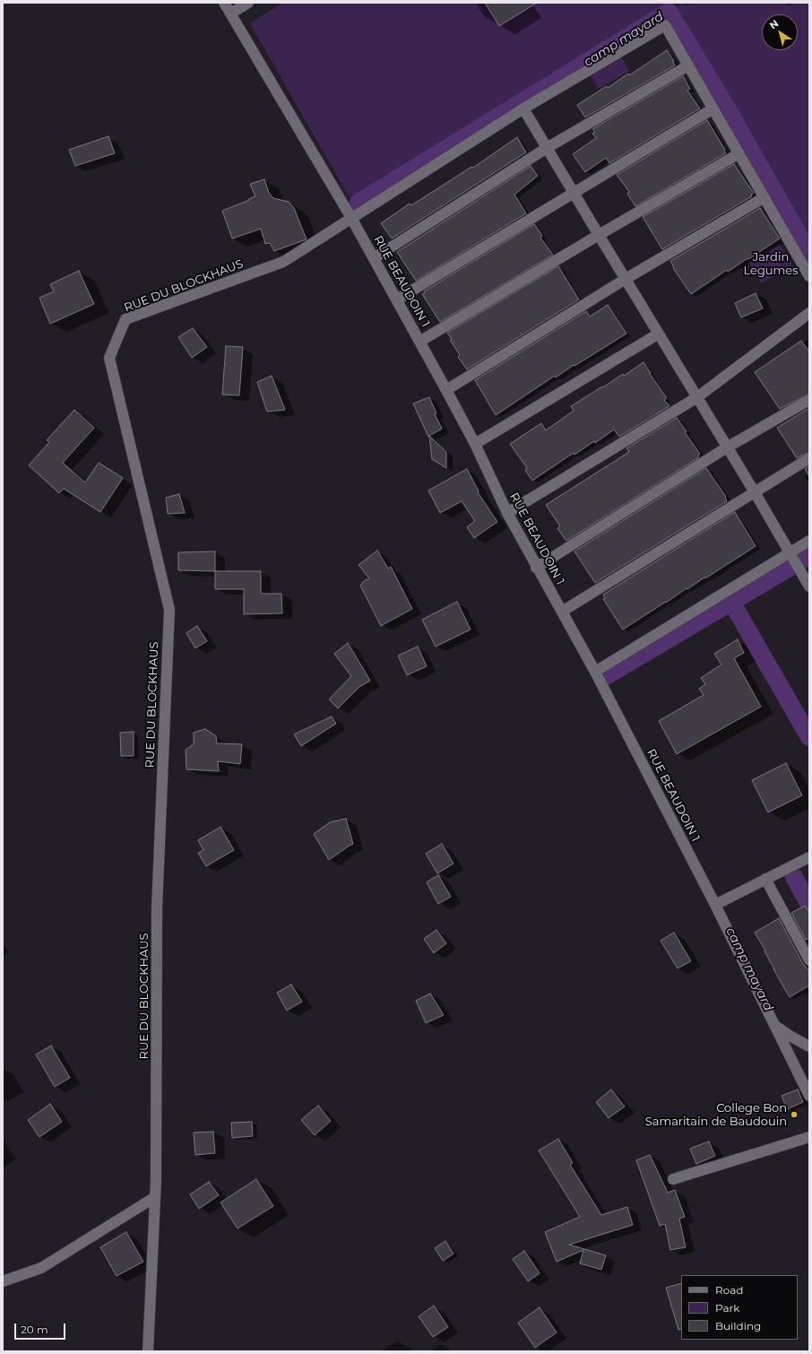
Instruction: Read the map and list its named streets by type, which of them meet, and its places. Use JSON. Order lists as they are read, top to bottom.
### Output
{
  "streets": {
    "street": ["RUE BEAUDOIN 1", "RUE DU BLOCKHAUS"]
  },
  "crossings": [
    ["RUE BEAUDOIN 1", "RUE DU BLOCKHAUS"]
  ],
  "water": ["camp mayard"],
  "parks": ["Jardin Legumes"],
  "places": ["College Bon Samaritain de Baudouin"],
  "legend": ["Road", "Park", "Building"],
  "scale_bar": "20 m",
  "north": "top left"
}
